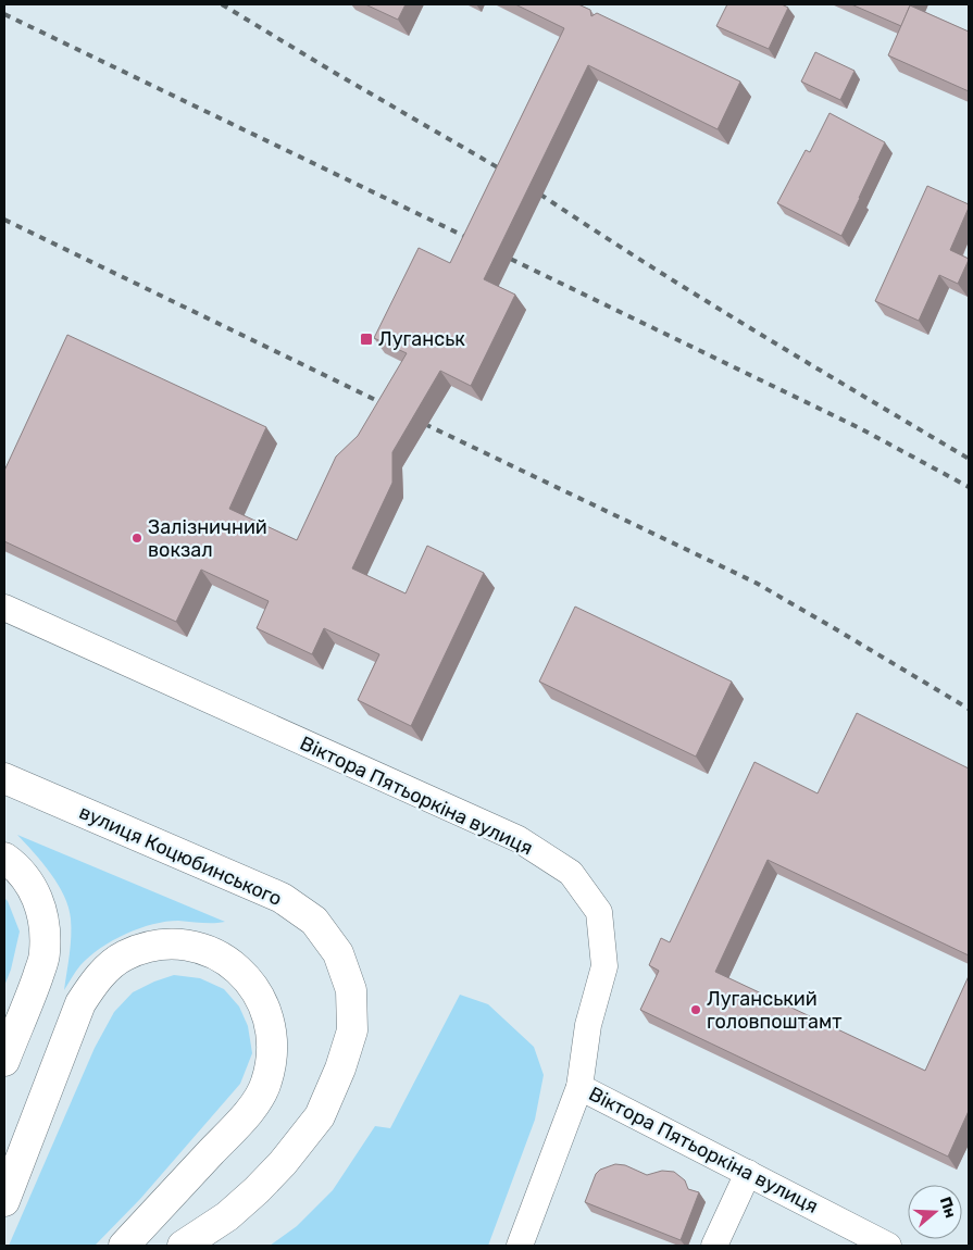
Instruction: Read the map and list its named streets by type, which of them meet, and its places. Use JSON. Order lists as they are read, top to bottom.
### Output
{
  "streets": {
    "street": ["Віктора Пятьоркіна вулиця", "вулиця Коцюбинського"]
  },
  "places": {
    "transit": ["Луганськ"],
    "other": ["Залізничний вокзал", "Луганський головпоштамт"]
  },
  "north": "right"
}
